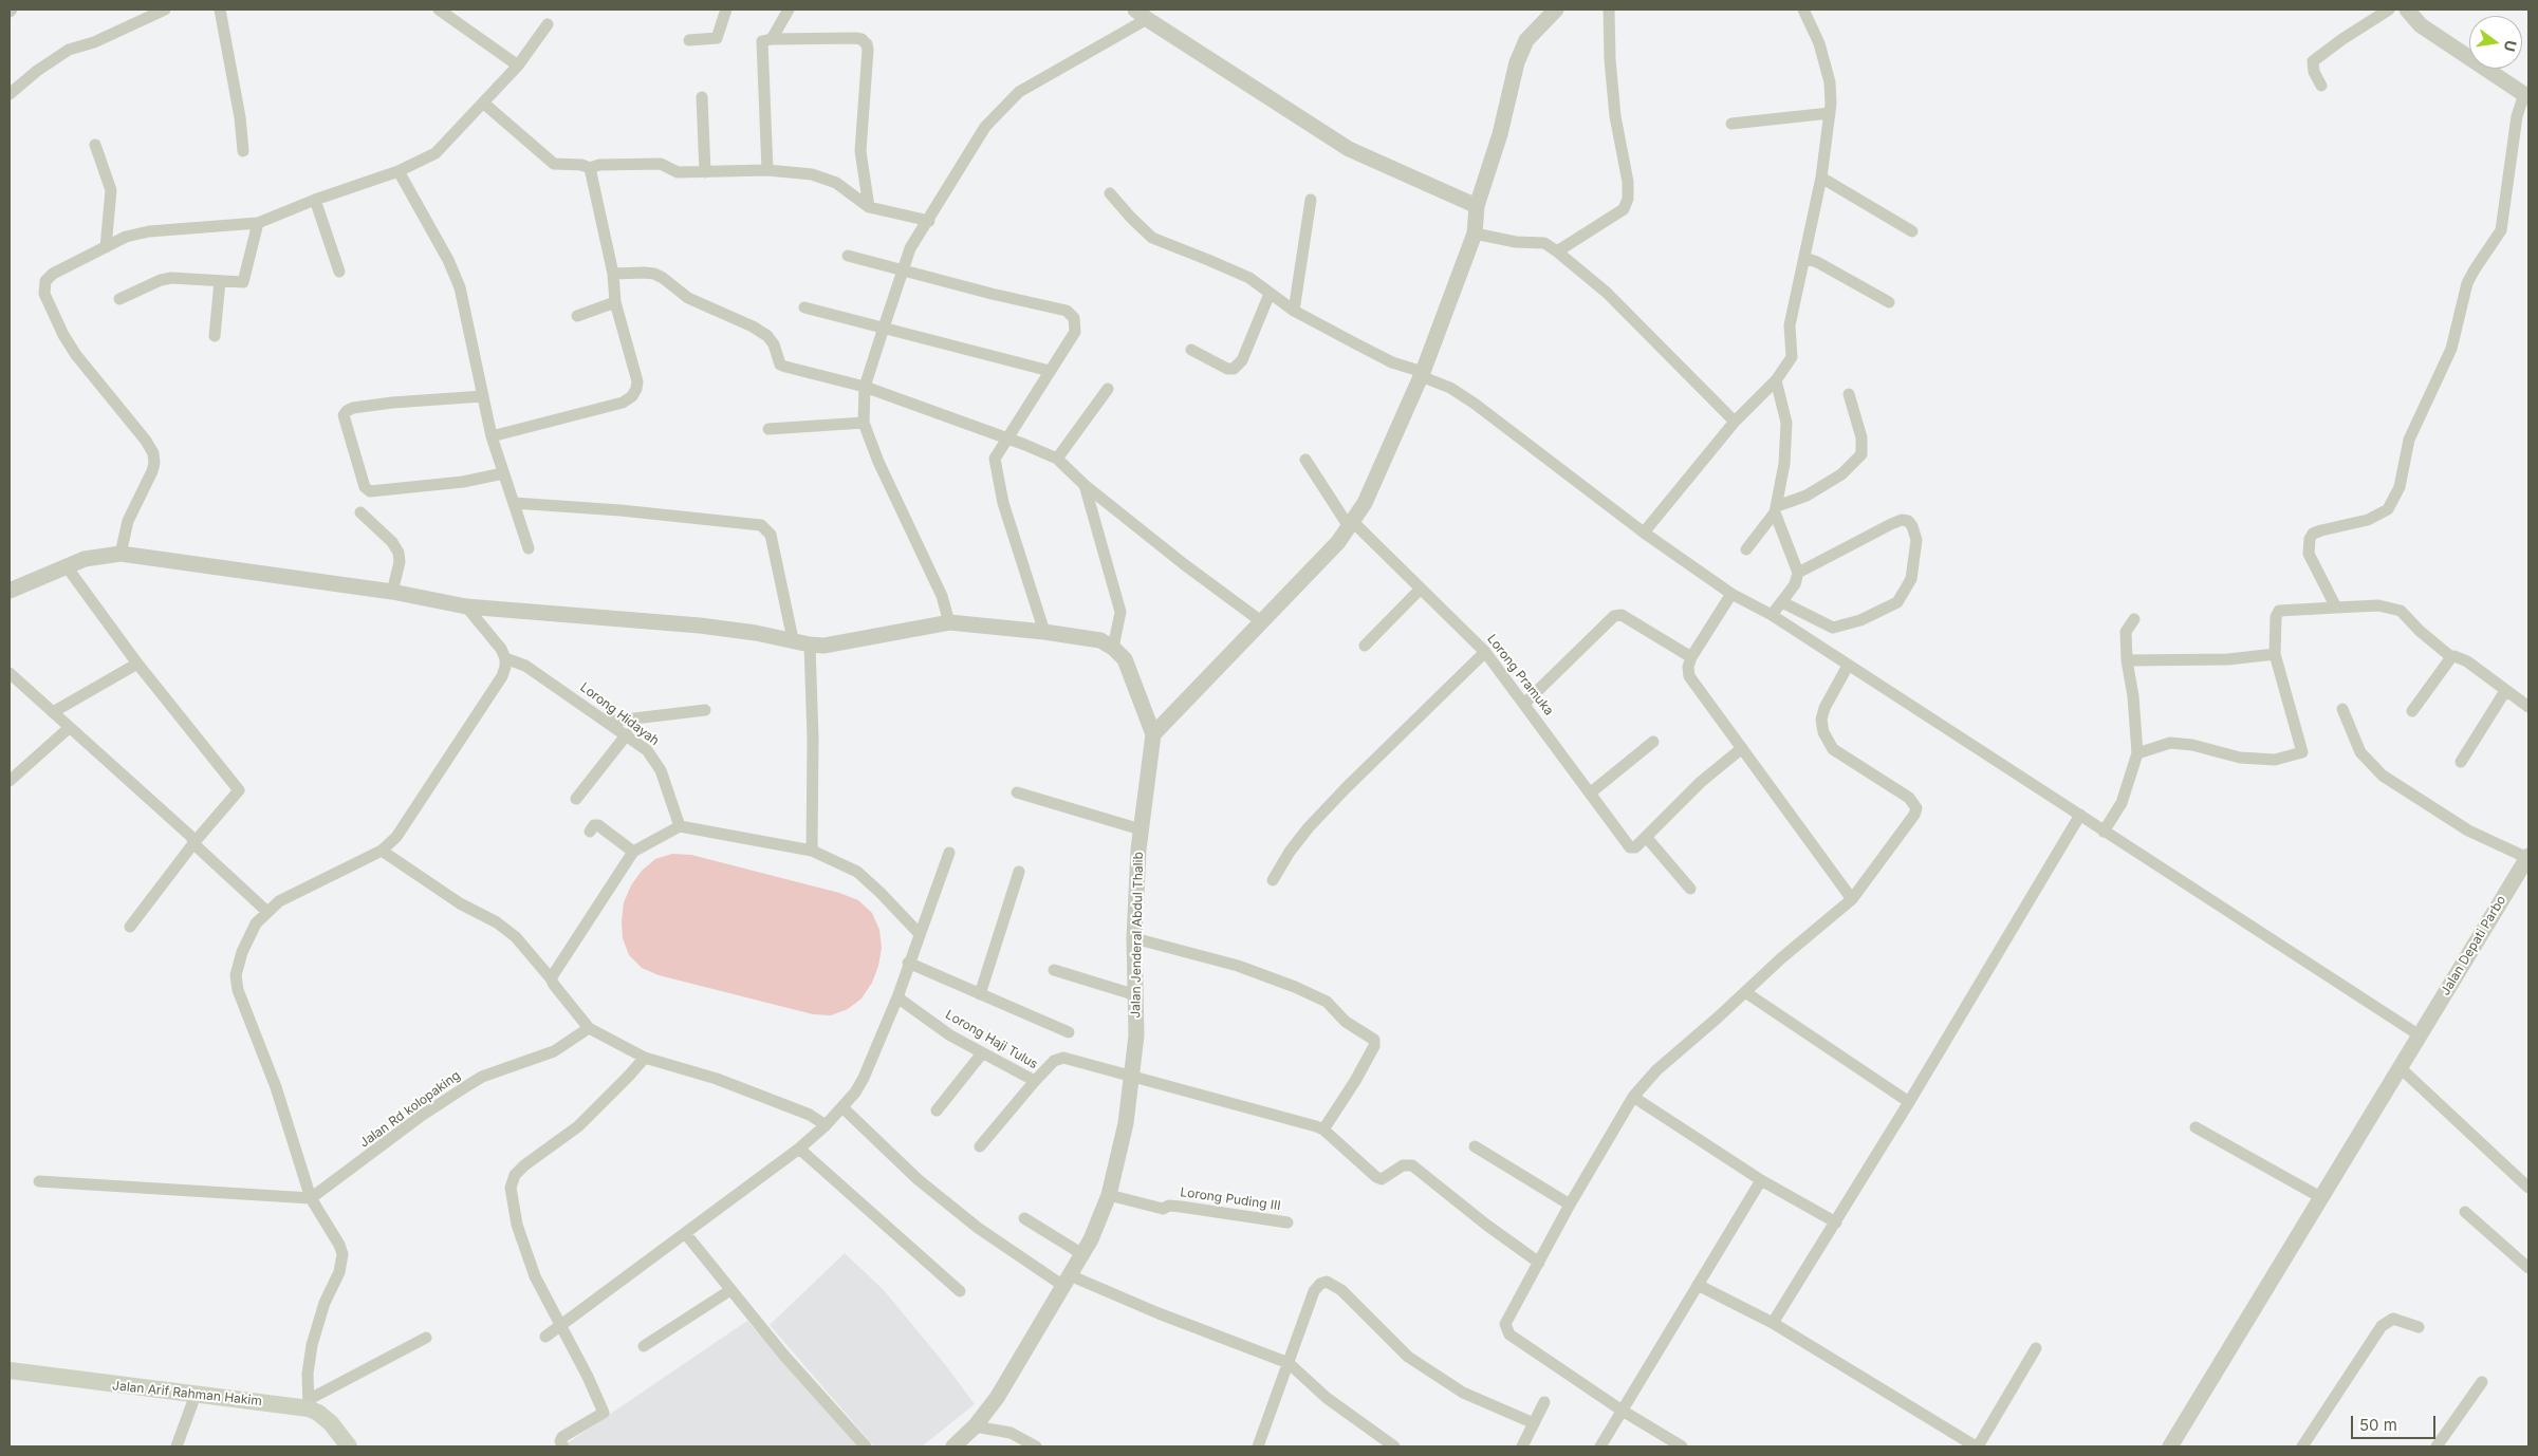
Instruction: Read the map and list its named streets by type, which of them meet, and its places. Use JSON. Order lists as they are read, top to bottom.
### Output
{
  "streets": {
    "main road": ["Jalan Arif Rahman Hakim"],
    "street": [
      "Lorong Pramuka",
      "Lorong Hidayah",
      "Jalan Jenderal Abdul Thalib",
      "Jalan Depati Parbo",
      "Lorong Haji Tulus",
      "Jalan Rd kolopaking",
      "Lorong Puding III"
    ]
  },
  "crossings": [
    ["Jalan Jenderal Abdul Thalib", "Lorong Haji Tulus"],
    ["Jalan Jenderal Abdul Thalib", "Lorong Puding III"]
  ],
  "scale_bar": "50 m",
  "north": "right"
}
